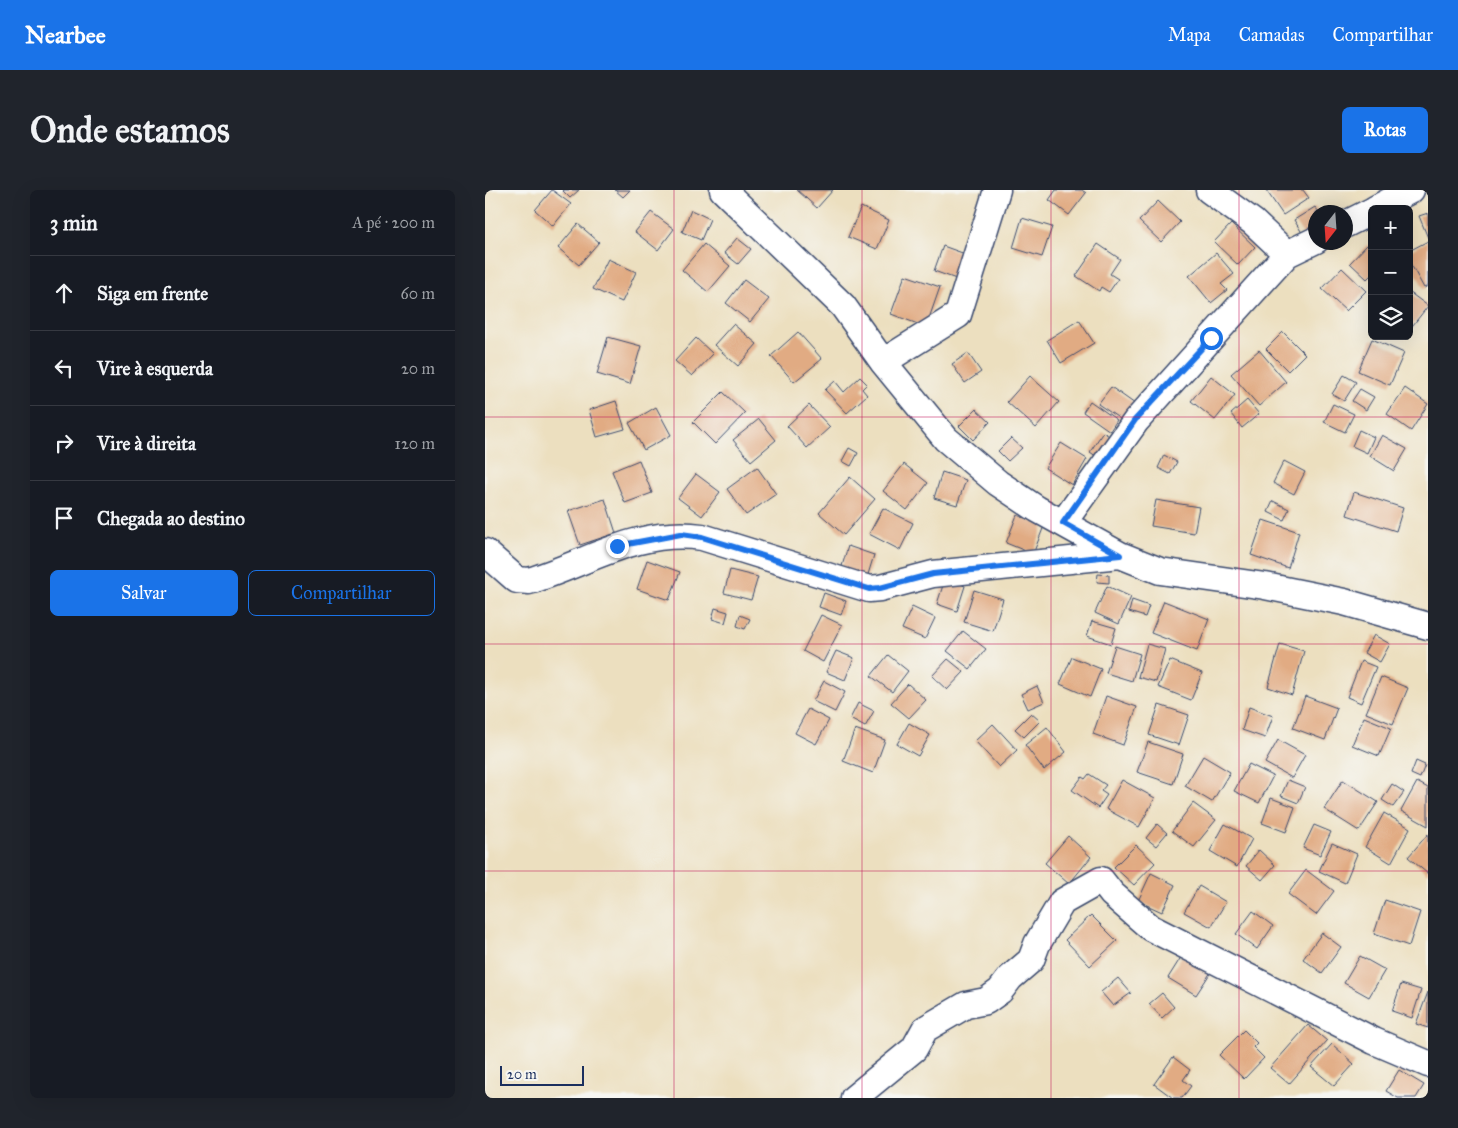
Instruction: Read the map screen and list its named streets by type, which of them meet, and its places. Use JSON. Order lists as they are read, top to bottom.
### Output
{
  "scale_bar": "20 m",
  "north": "bottom",
  "page": {
    "header": "Nearbee",
    "nav": ["Mapa", "Camadas", "Compartilhar"],
    "buttons": [
      "Rotas",
      ["Salvar", "Compartilhar"]
    ],
    "title": "Onde estamos",
    "heading": ["3 min", "A pé · 200 m"],
    "map_buttons": ["+", "−"],
    "list": [
      ["Siga em frente", "60 m"],
      ["Vire à esquerda", "20 m"],
      ["Vire à direita", "120 m"],
      "Chegada ao destino"
    ],
    "scale": "20 m"
  }
}
